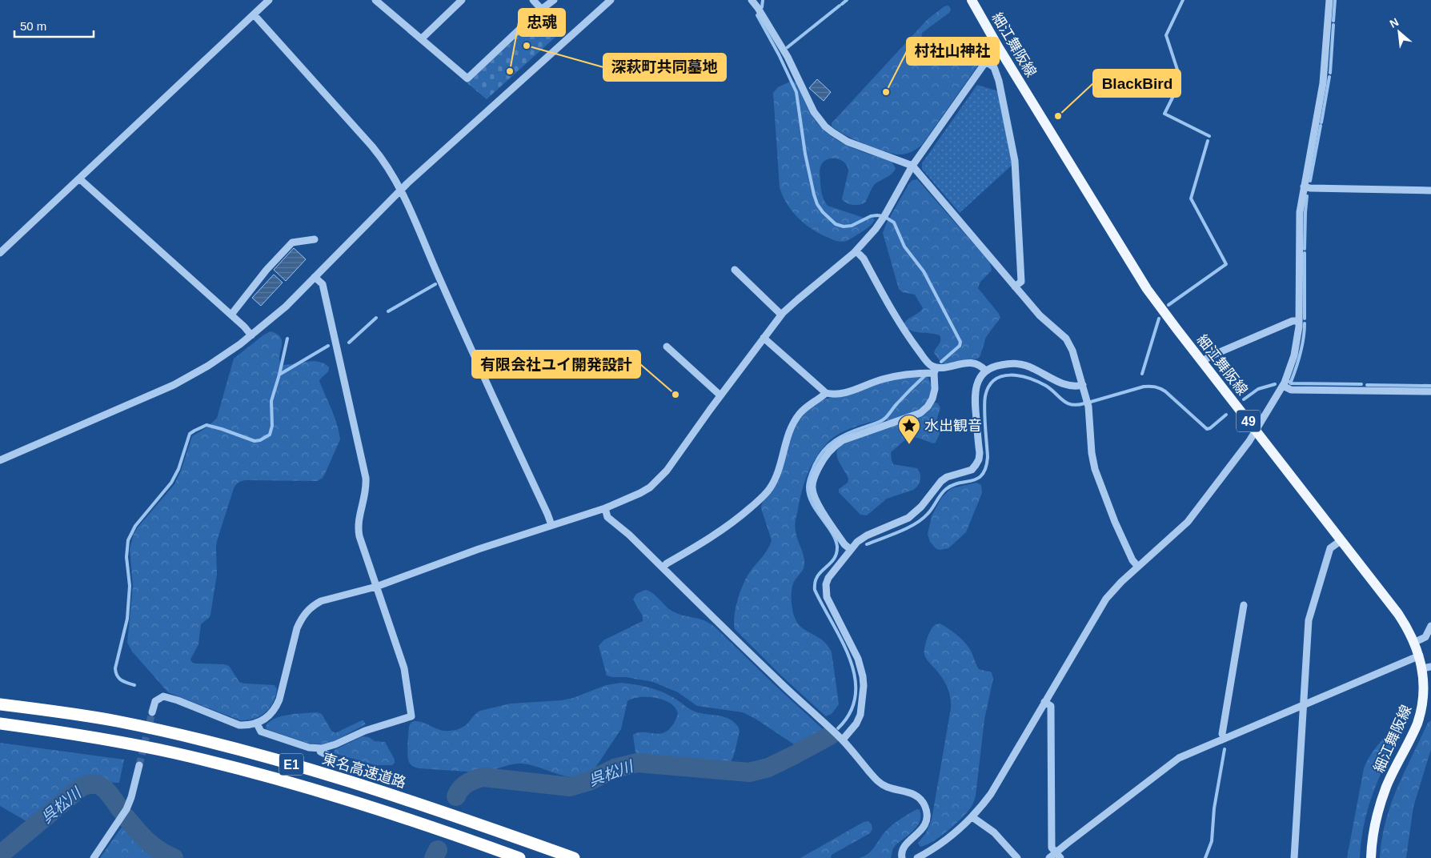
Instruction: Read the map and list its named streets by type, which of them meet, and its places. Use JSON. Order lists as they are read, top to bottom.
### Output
{
  "streets": {
    "highway": ["E1", "東名高速道路"],
    "main road": ["細江舞阪線", "49"]
  },
  "water": ["呉松川"],
  "places": {
    "other": [
      "深萩町共同墓地",
      "忠魂",
      "村社山神社",
      "BlackBird",
      "有限会社ユイ開発設計"
    ],
    "place": ["水出観音"]
  },
  "scale_bar": "50 m",
  "north": "top left"
}
